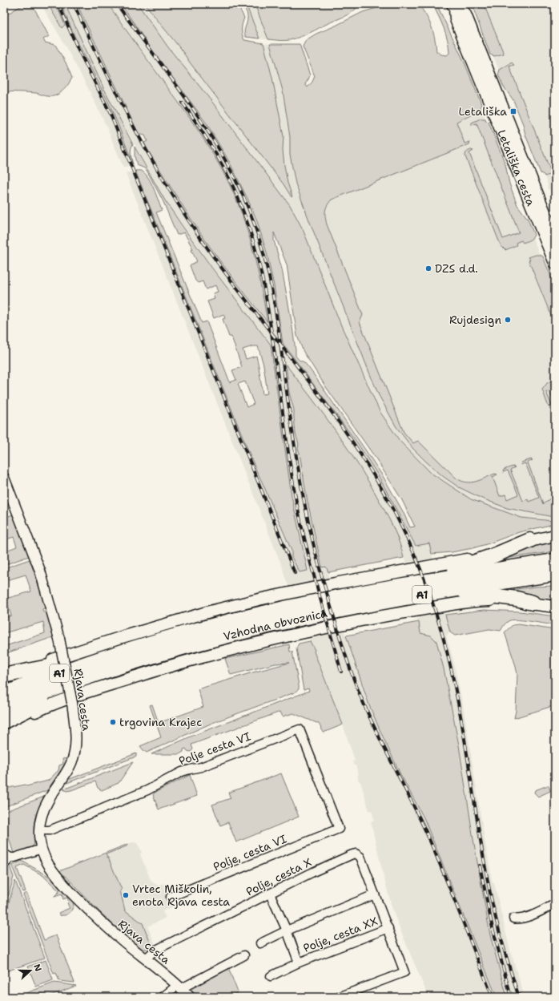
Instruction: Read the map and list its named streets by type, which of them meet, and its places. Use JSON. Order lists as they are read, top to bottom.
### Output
{
  "streets": {
    "highway": ["A1", "Vzhodna obvoznica"],
    "main road": ["Letališka cesta"],
    "street": [
      "Rjava cesta",
      "Polje cesta VI",
      "Polje, cesta VI",
      "Polje, cesta X",
      "Polje, cesta XX"
    ]
  },
  "crossings": [
    ["Rjava cesta", "Polje cesta VI"],
    ["Rjava cesta", "Polje, cesta X"],
    ["Polje cesta VI", "Polje, cesta VI"],
    ["Polje, cesta X", "Polje, cesta XX"]
  ],
  "places": {
    "transit": ["Letališka"],
    "other": [
      "DZS d.d.",
      "Rujdesign",
      "trgovina Krajec",
      "Vrtec Miškolin, enota Rjava cesta"
    ]
  },
  "north": "right"
}
